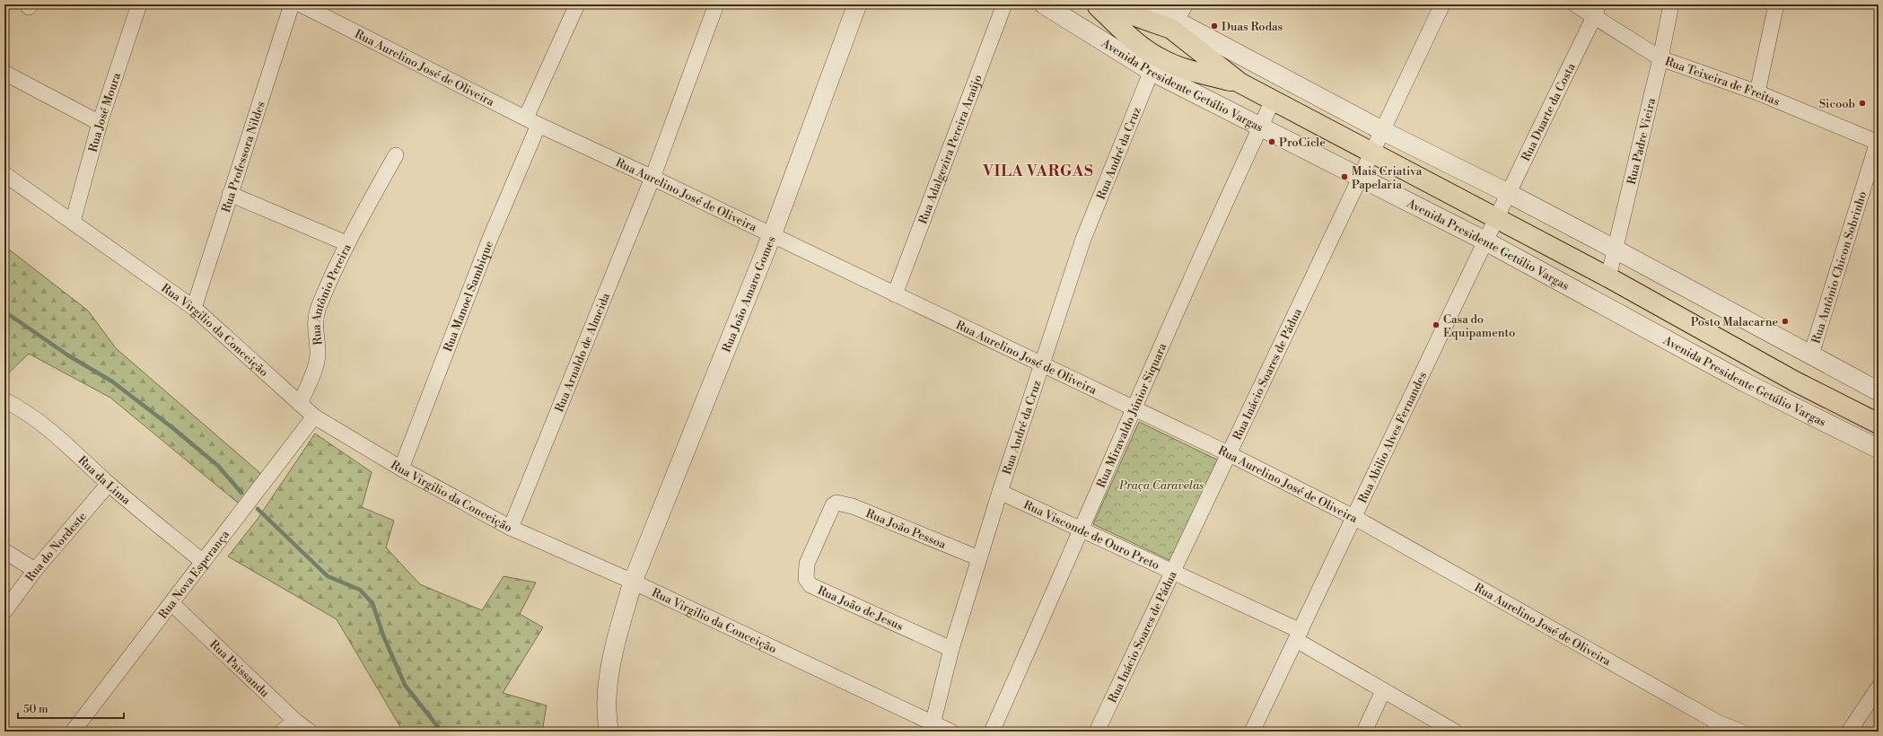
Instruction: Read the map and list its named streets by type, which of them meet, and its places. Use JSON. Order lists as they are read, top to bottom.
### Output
{
  "streets": {
    "main road": ["Avenida Presidente Getúlio Vargas"],
    "street": [
      "Rua Aurelino José de Oliveira",
      "Rua Teixeira de Freitas",
      "Rua José Moura",
      "Rua Duarte da Costa",
      "Rua Padre Vieira",
      "Rua Adalgezira Pereira Araújo",
      "Rua André da Cruz",
      "Rua Professora Nildes",
      "Rua Antônio Chicon Sobrinho",
      "Rua João Amaro Gomes",
      "Rua Antônio Pereira",
      "Rua Manoel Sambique",
      "Rua Virgilio da Conceição",
      "Rua Arnaldo de Almeida",
      "Rua Inácio Soares de Pádua",
      "Rua Miravaldo Júnior Siquara",
      "Rua Abilio Alves Fernandes",
      "Rua da Lima",
      "Rua João Pessoa",
      "Rua Visconde de Ouro Preto",
      "Rua do Nordeste",
      "Rua Nova Esperança",
      "Rua João de Jesus",
      "Rua Paissandu"
    ]
  },
  "crossings": [
    ["Rua Aurelino José de Oliveira", "Rua Adalgezira Pereira Araújo"],
    ["Rua Aurelino José de Oliveira", "Rua André da Cruz"],
    ["Rua Aurelino José de Oliveira", "Rua João Amaro Gomes"],
    ["Rua Aurelino José de Oliveira", "Rua Manoel Sambique"],
    ["Rua Aurelino José de Oliveira", "Rua Arnaldo de Almeida"],
    ["Rua Aurelino José de Oliveira", "Rua Inácio Soares de Pádua"],
    ["Rua Aurelino José de Oliveira", "Rua Miravaldo Júnior Siquara"],
    ["Rua Aurelino José de Oliveira", "Rua Abilio Alves Fernandes"],
    ["Rua Teixeira de Freitas", "Rua Duarte da Costa"],
    ["Rua Teixeira de Freitas", "Rua Padre Vieira"],
    ["Rua Teixeira de Freitas", "Rua Antônio Chicon Sobrinho"],
    ["Avenida Presidente Getúlio Vargas", "Rua Duarte da Costa"],
    ["Avenida Presidente Getúlio Vargas", "Rua Padre Vieira"],
    ["Avenida Presidente Getúlio Vargas", "Rua André da Cruz"],
    ["Avenida Presidente Getúlio Vargas", "Rua Antônio Chicon Sobrinho"],
    ["Avenida Presidente Getúlio Vargas", "Rua Inácio Soares de Pádua"],
    ["Avenida Presidente Getúlio Vargas", "Rua Miravaldo Júnior Siquara"],
    ["Avenida Presidente Getúlio Vargas", "Rua Abilio Alves Fernandes"],
    ["Rua José Moura", "Rua Virgilio da Conceição"],
    ["Rua Duarte da Costa", "Rua Abilio Alves Fernandes"],
    ["Rua André da Cruz", "Rua Virgilio da Conceição"],
    ["Rua André da Cruz", "Rua João Pessoa"],
    ["Rua André da Cruz", "Rua Visconde de Ouro Preto"],
    ["Rua André da Cruz", "Rua João de Jesus"],
    ["Rua Professora Nildes", "Rua Antônio Pereira"],
    ["Rua Professora Nildes", "Rua Virgilio da Conceição"],
    ["Rua João Amaro Gomes", "Rua Virgilio da Conceição"],
    ["Rua Antônio Pereira", "Rua Virgilio da Conceição"],
    ["Rua Manoel Sambique", "Rua Virgilio da Conceição"],
    ["Rua Virgilio da Conceição", "Rua Arnaldo de Almeida"],
    ["Rua Virgilio da Conceição", "Rua Nova Esperança"],
    ["Rua Inácio Soares de Pádua", "Rua Visconde de Ouro Preto"],
    ["Rua Miravaldo Júnior Siquara", "Rua Visconde de Ouro Preto"],
    ["Rua Abilio Alves Fernandes", "Rua Visconde de Ouro Preto"],
    ["Rua da Lima", "Rua do Nordeste"],
    ["Rua da Lima", "Rua Nova Esperança"],
    ["Rua João Pessoa", "Rua João de Jesus"],
    ["Rua Nova Esperança", "Rua Paissandu"]
  ],
  "districts": ["VILA VARGAS"],
  "parks": ["Praça Caravelas"],
  "places": [
    "Duas Rodas",
    "Sicoob",
    "ProCicle",
    "Mais Criativa Papelaria",
    "Posto Malacarne",
    "Casa do Equipamento"
  ],
  "scale_bar": "50 m"
}
